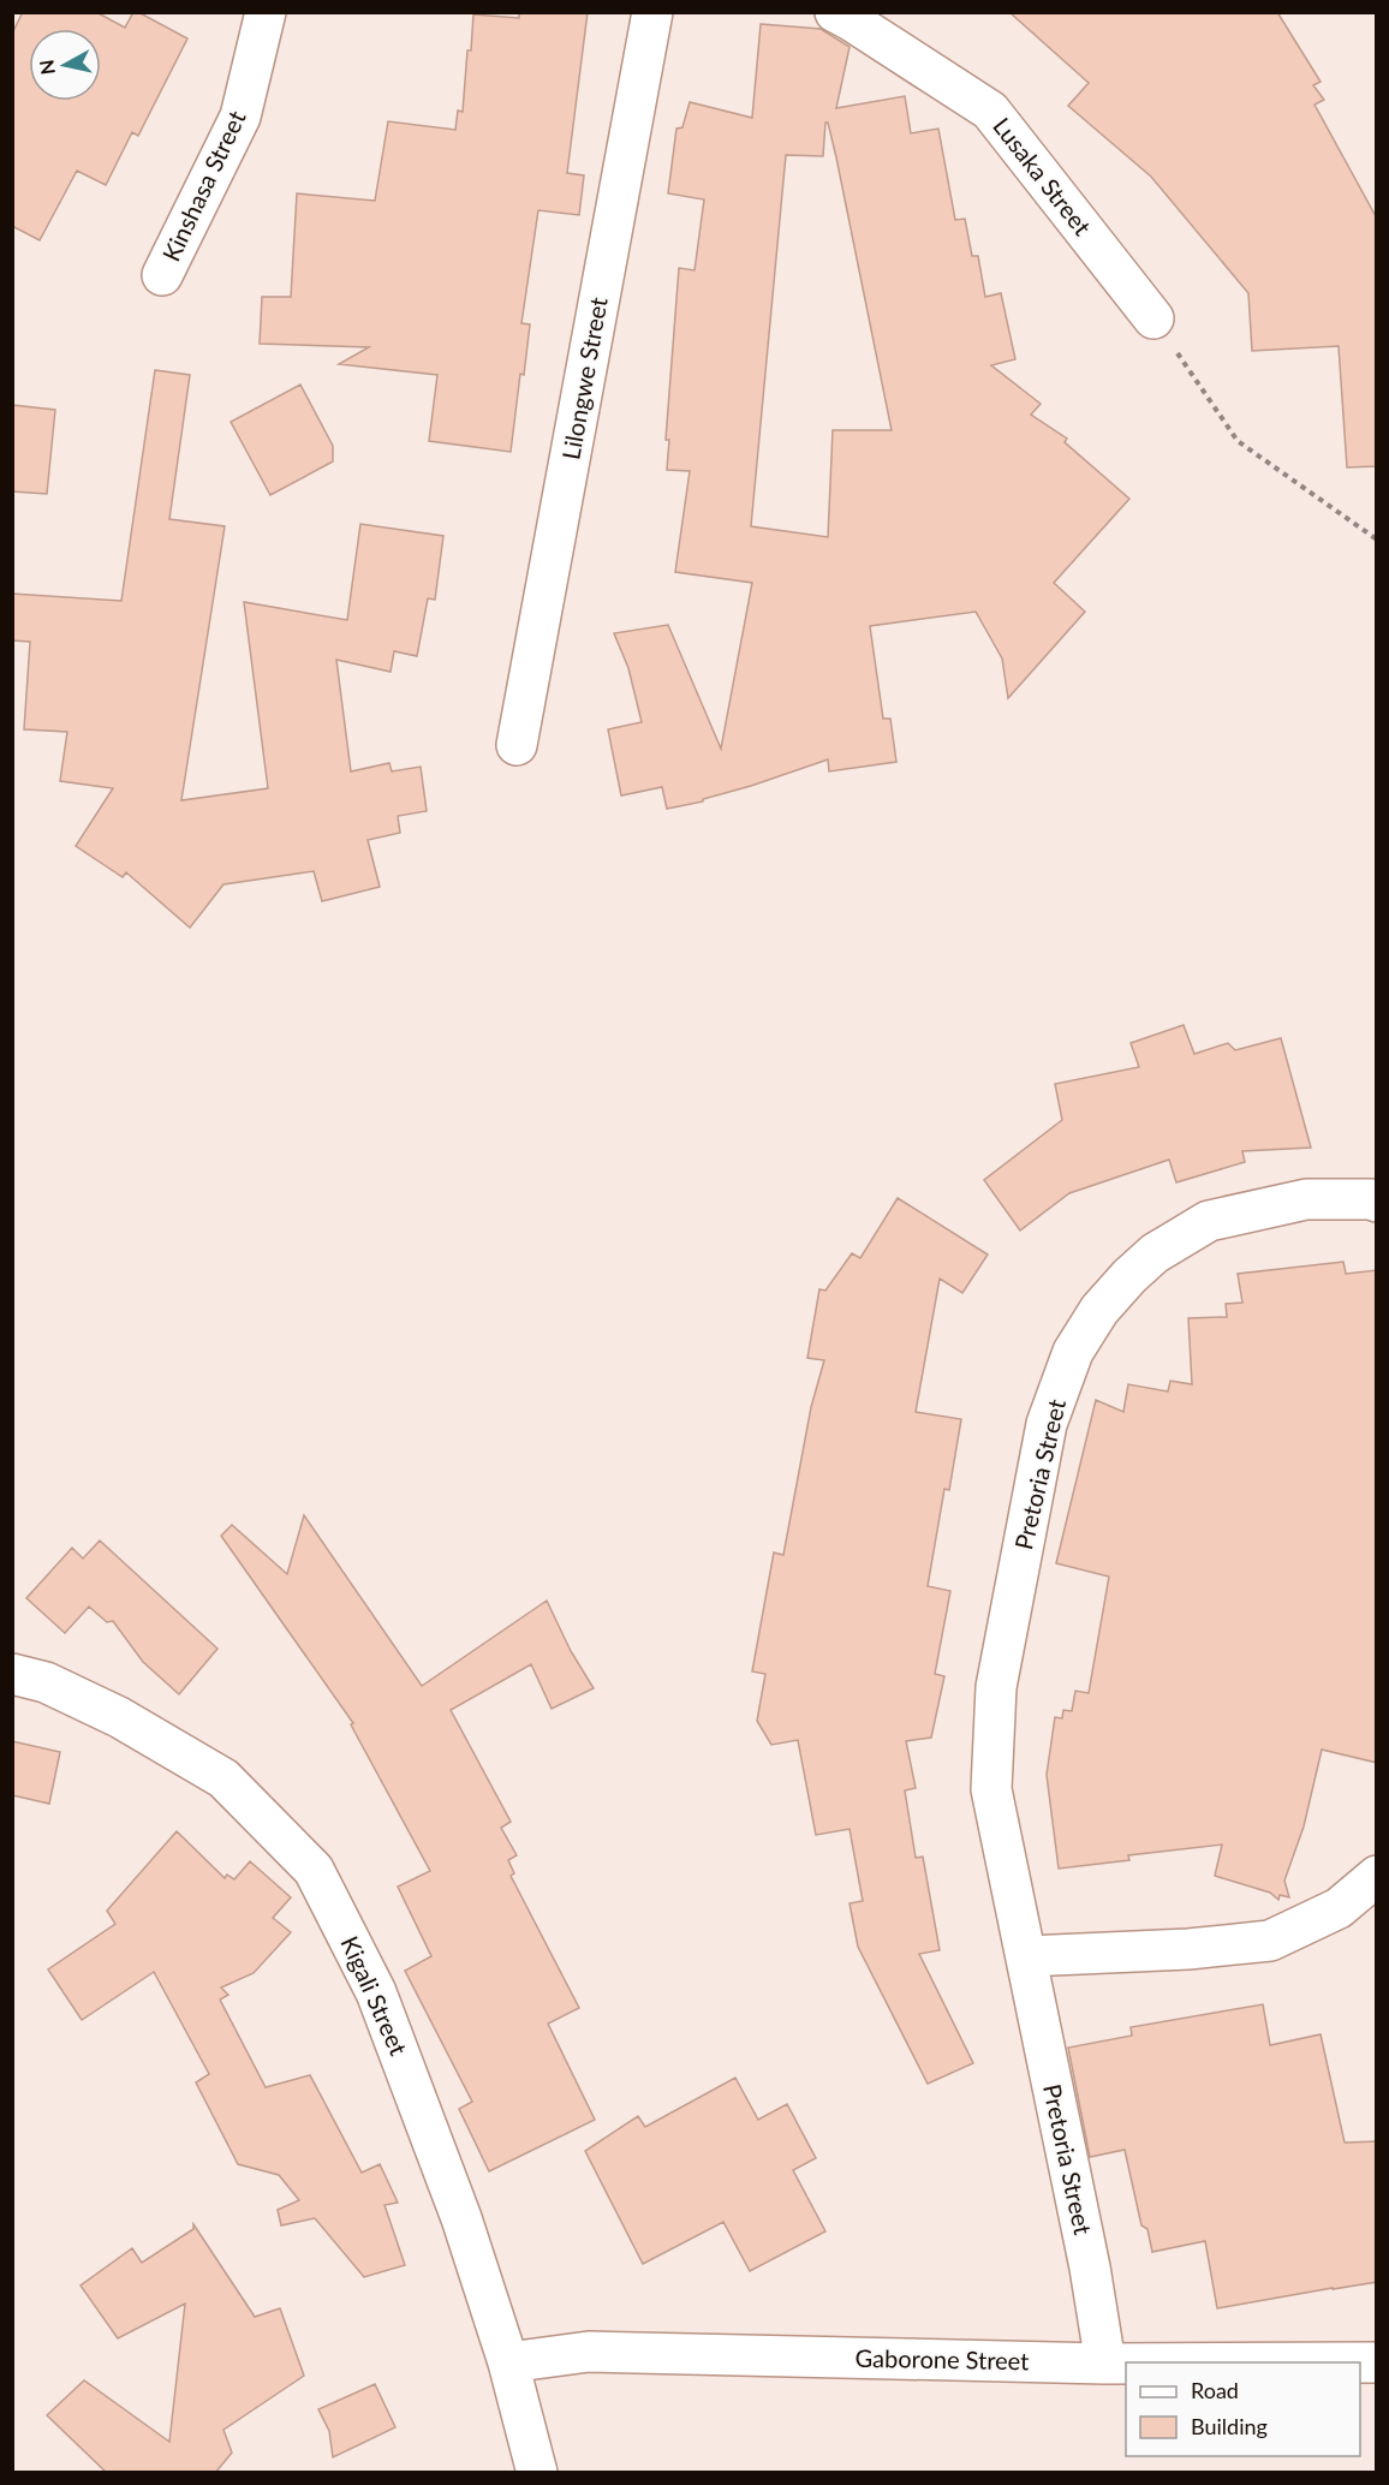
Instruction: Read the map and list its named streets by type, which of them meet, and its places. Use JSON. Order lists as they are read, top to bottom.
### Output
{
  "streets": {
    "street": [
      "Lusaka Street",
      "Kinshasa Street",
      "Lilongwe Street",
      "Pretoria Street",
      "Kigali Street",
      "Gaborone Street"
    ]
  },
  "crossings": [
    ["Pretoria Street", "Gaborone Street"],
    ["Kigali Street", "Gaborone Street"]
  ],
  "legend": ["Road", "Building"],
  "north": "left"
}
